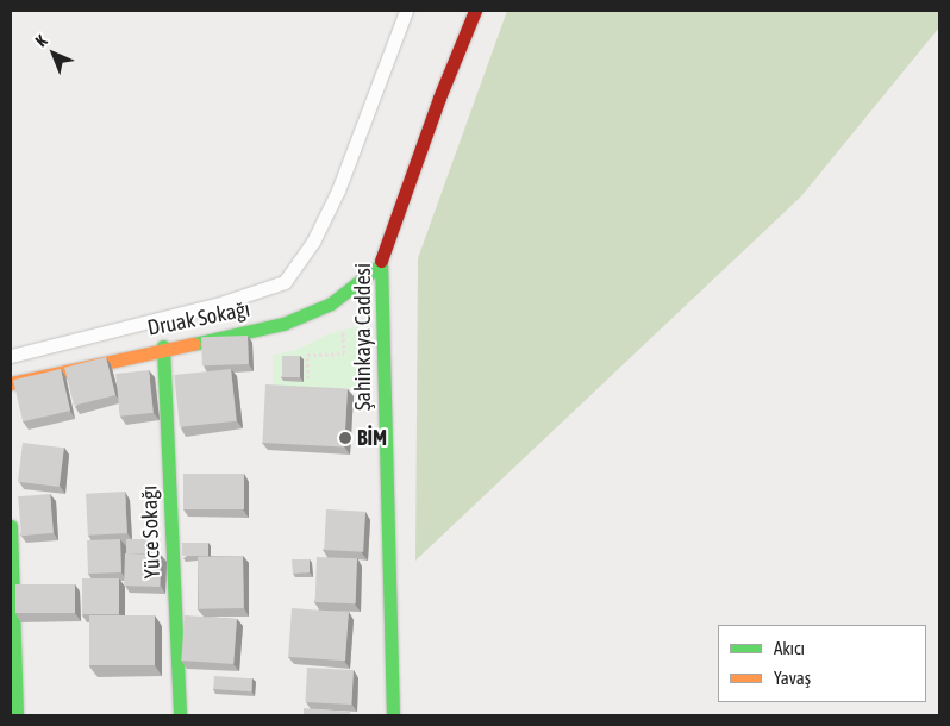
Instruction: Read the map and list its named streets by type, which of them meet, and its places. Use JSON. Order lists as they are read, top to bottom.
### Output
{
  "streets": {
    "street": ["Druak Sokağı", "Şahinkaya Caddesi", "Yüce Sokağı"]
  },
  "crossings": [
    ["Druak Sokağı", "Şahinkaya Caddesi"],
    ["Druak Sokağı", "Yüce Sokağı"]
  ],
  "places": ["BİM"],
  "legend": ["Akıcı", "Yavaş"],
  "north": "top left"
}
